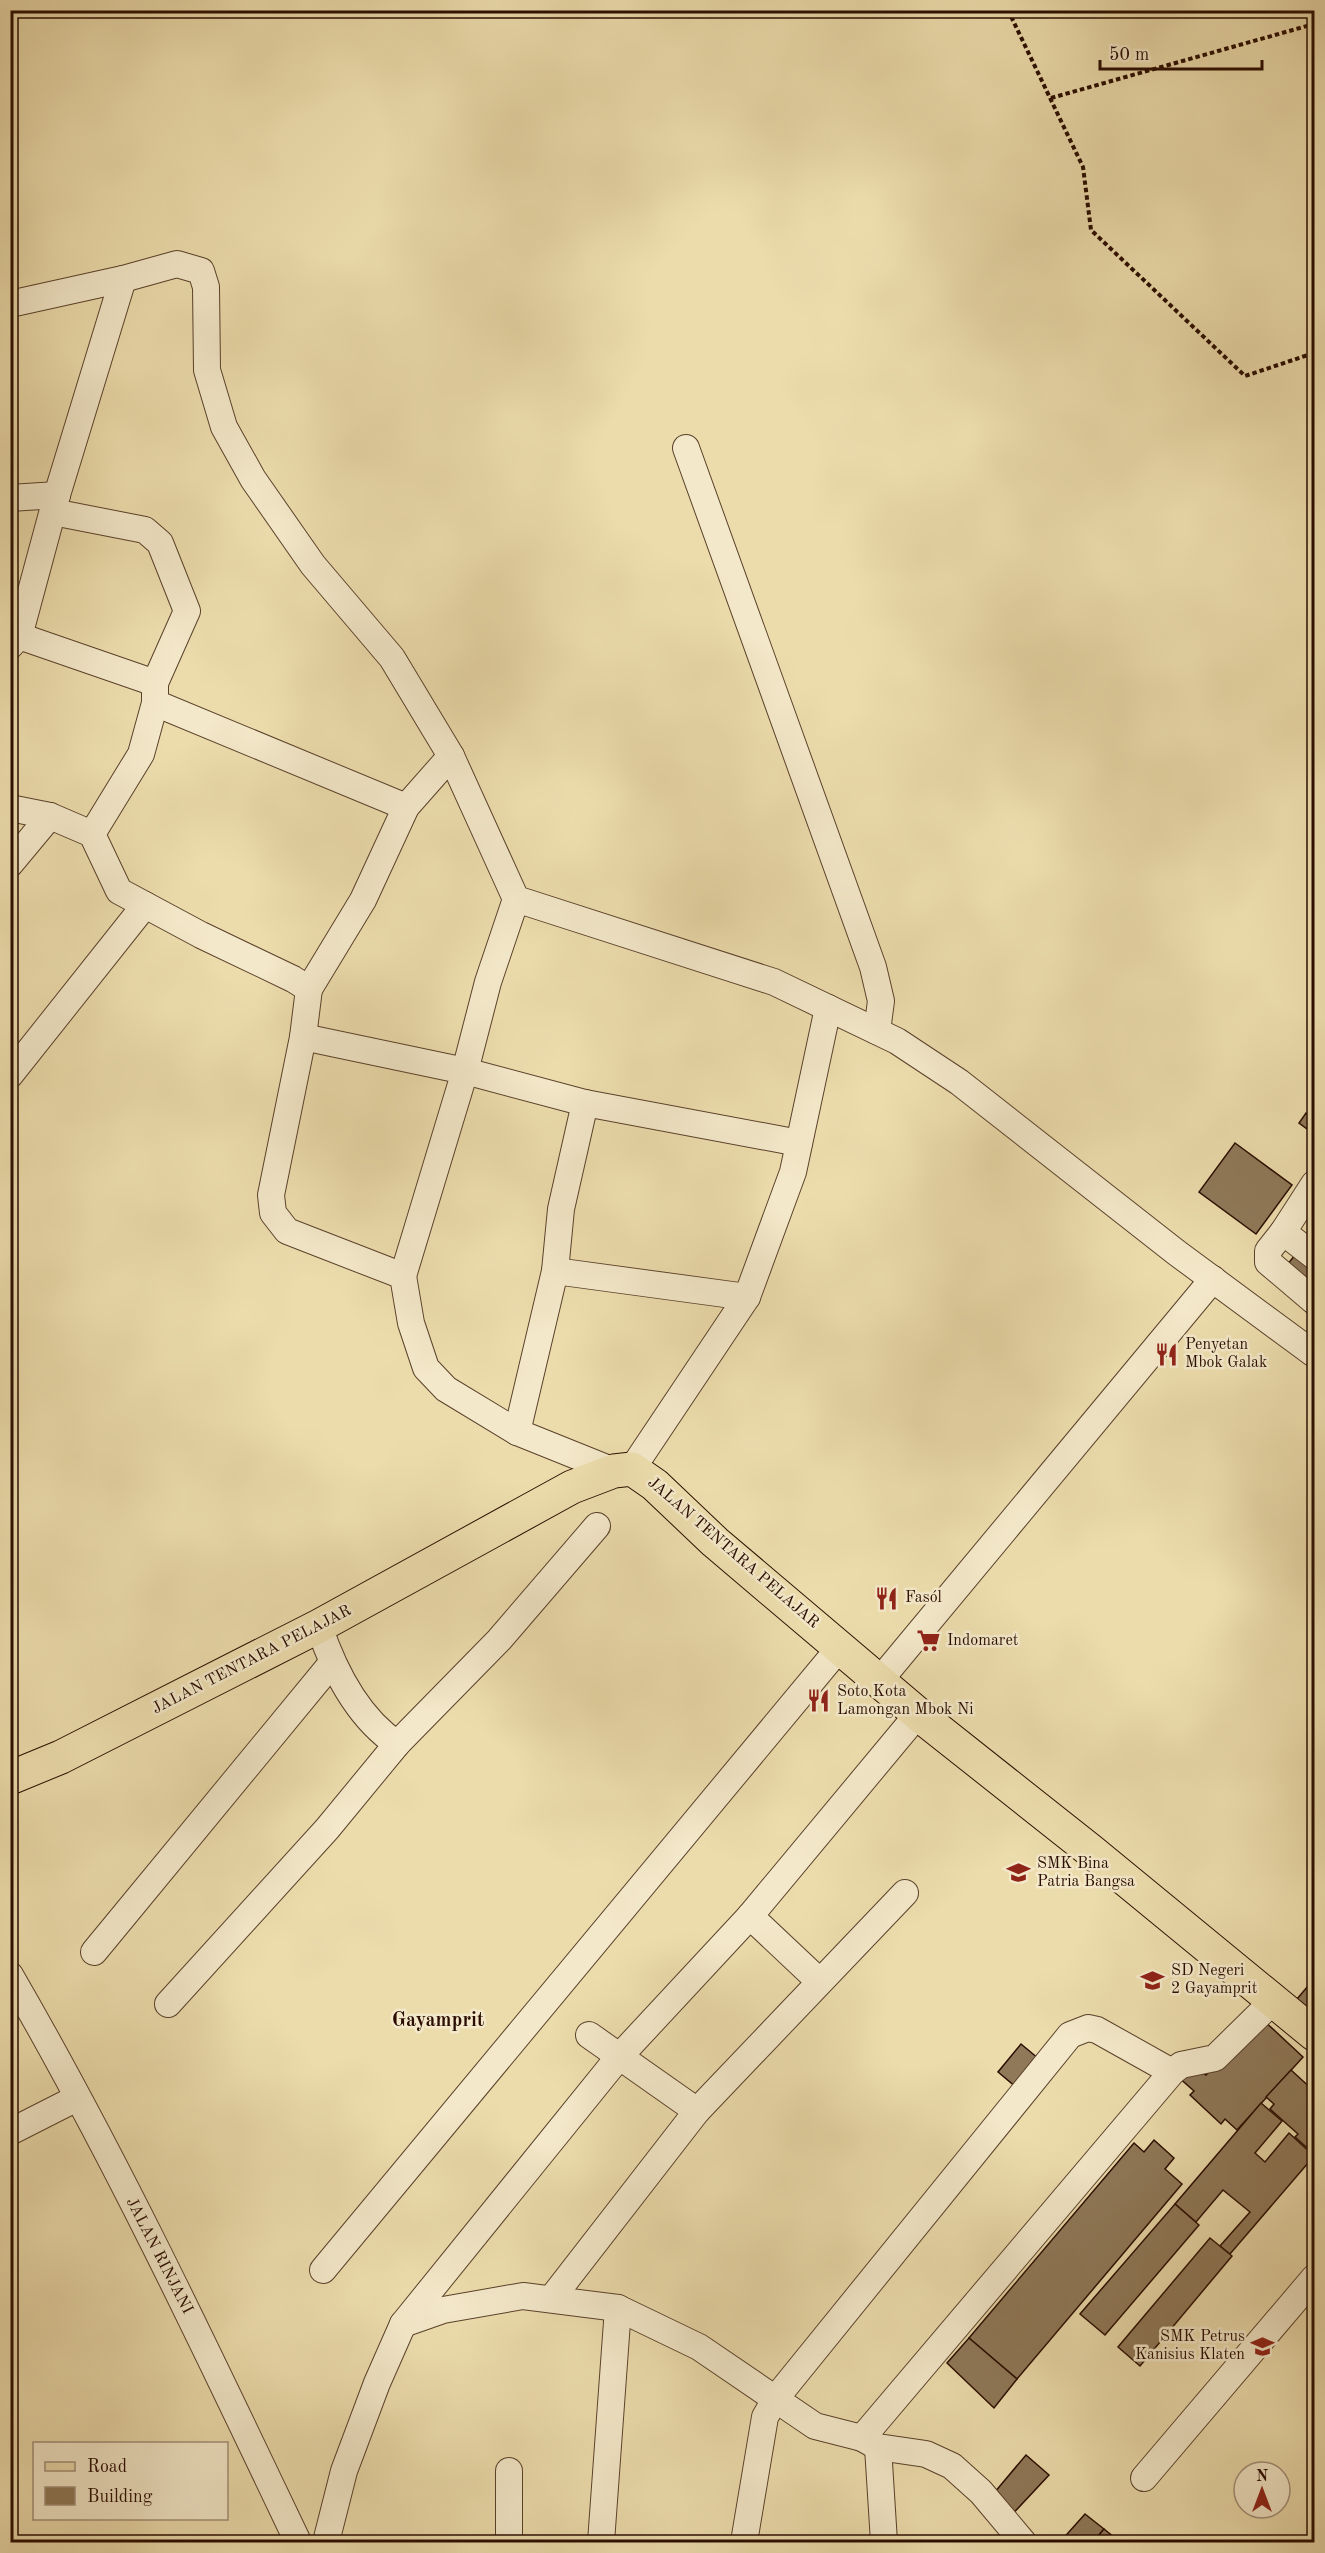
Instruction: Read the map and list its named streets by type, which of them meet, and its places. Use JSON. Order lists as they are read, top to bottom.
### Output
{
  "streets": {
    "main road": ["JALAN TENTARA PELAJAR"],
    "street": ["JALAN RINJANI"]
  },
  "districts": ["Gayamprit"],
  "places": {
    "restaurant": ["Penyetan Mbok Galak", "Fasól", "Soto Kota Lamongan Mbok Ni"],
    "supermarket": ["Indomaret"],
    "school or university": ["SMK Bina Patria Bangsa", "SD Negeri 2 Gayamprit", "SMK Petrus Kanisius Klaten"]
  },
  "legend": ["Road", "Building"],
  "scale_bar": "50 m",
  "north": "top"
}
